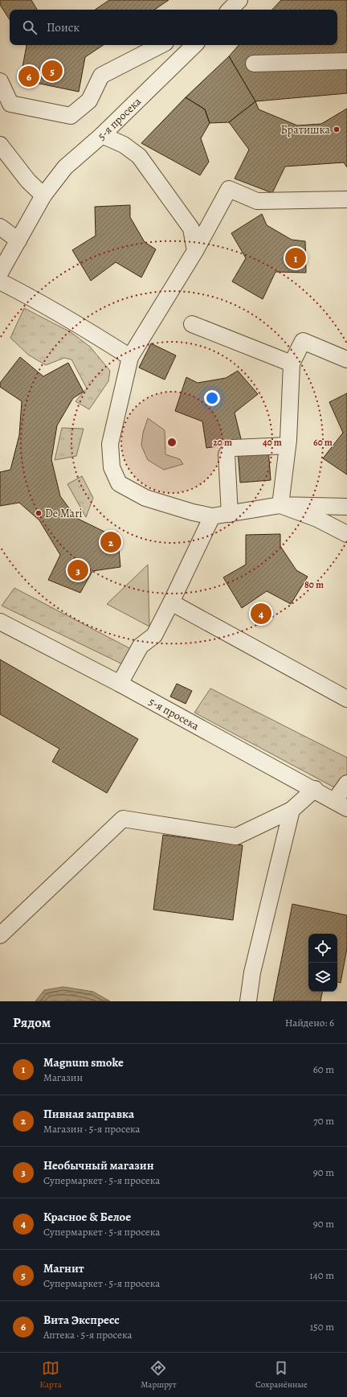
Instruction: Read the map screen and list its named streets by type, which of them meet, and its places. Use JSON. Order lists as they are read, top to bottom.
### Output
{
  "streets": {
    "street": ["5-я просека"]
  },
  "places": ["Братишка", "De Mari"],
  "page": {
    "search": "Поиск",
    "pins": [
      "5",
      "6",
      "1",
      "2",
      "3",
      "4"
    ],
    "heading": ["Рядом", "Найдено: 6"],
    "list": [
      {
        "mark": "1",
        "name": "Magnum smoke",
        "note": "Магазин",
        "value": "60 m"
      },
      {
        "mark": "2",
        "name": "Пивная заправка",
        "note": "Магазин · 5-я просека",
        "value": "70 m"
      },
      {
        "mark": "3",
        "name": "Необычный магазин",
        "note": "Супермаркет · 5-я просека",
        "value": "90 m"
      },
      {
        "mark": "4",
        "name": "Красное & Белое",
        "note": "Супермаркет · 5-я просека",
        "value": "90 m"
      },
      {
        "mark": "5",
        "name": "Магнит",
        "note": "Супермаркет · 5-я просека",
        "value": "140 m"
      },
      {
        "mark": "6",
        "name": "Вита Экспресс",
        "note": "Аптека · 5-я просека",
        "value": "150 m"
      }
    ],
    "nav": ["Карта", "Маршрут", "Сохранённые"]
  },
  "rings": [
    "20 m",
    "40 m",
    "60 m",
    "80 m"
  ]
}
